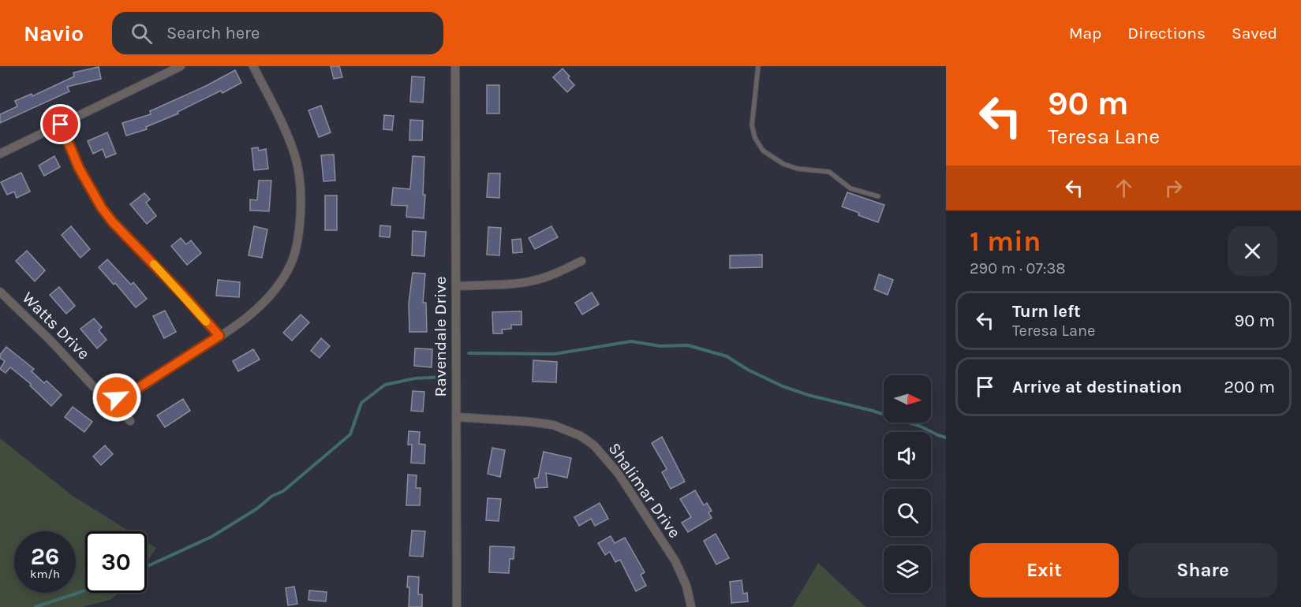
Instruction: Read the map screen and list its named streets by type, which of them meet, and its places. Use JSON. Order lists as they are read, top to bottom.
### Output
{
  "streets": {
    "street": ["Watts Drive", "Ravendale Drive", "Shalimar Drive"]
  },
  "crossings": [
    ["Ravendale Drive", "Shalimar Drive"]
  ],
  "north": "right",
  "page": {
    "header": "Navio",
    "search": "Search here",
    "nav": ["Map", "Directions", "Saved"],
    "turn": ["90 m", "Teresa Lane"],
    "heading": ["1 min", "290 m · 07:38"],
    "list": [
      {
        "name": "Turn left",
        "note": "Teresa Lane",
        "value": "90 m"
      },
      {
        "name": "Arrive at destination",
        "value": "200 m"
      }
    ],
    "speed": "26 km/h",
    "limit": "30",
    "buttons": ["Exit", "Share"]
  }
}
